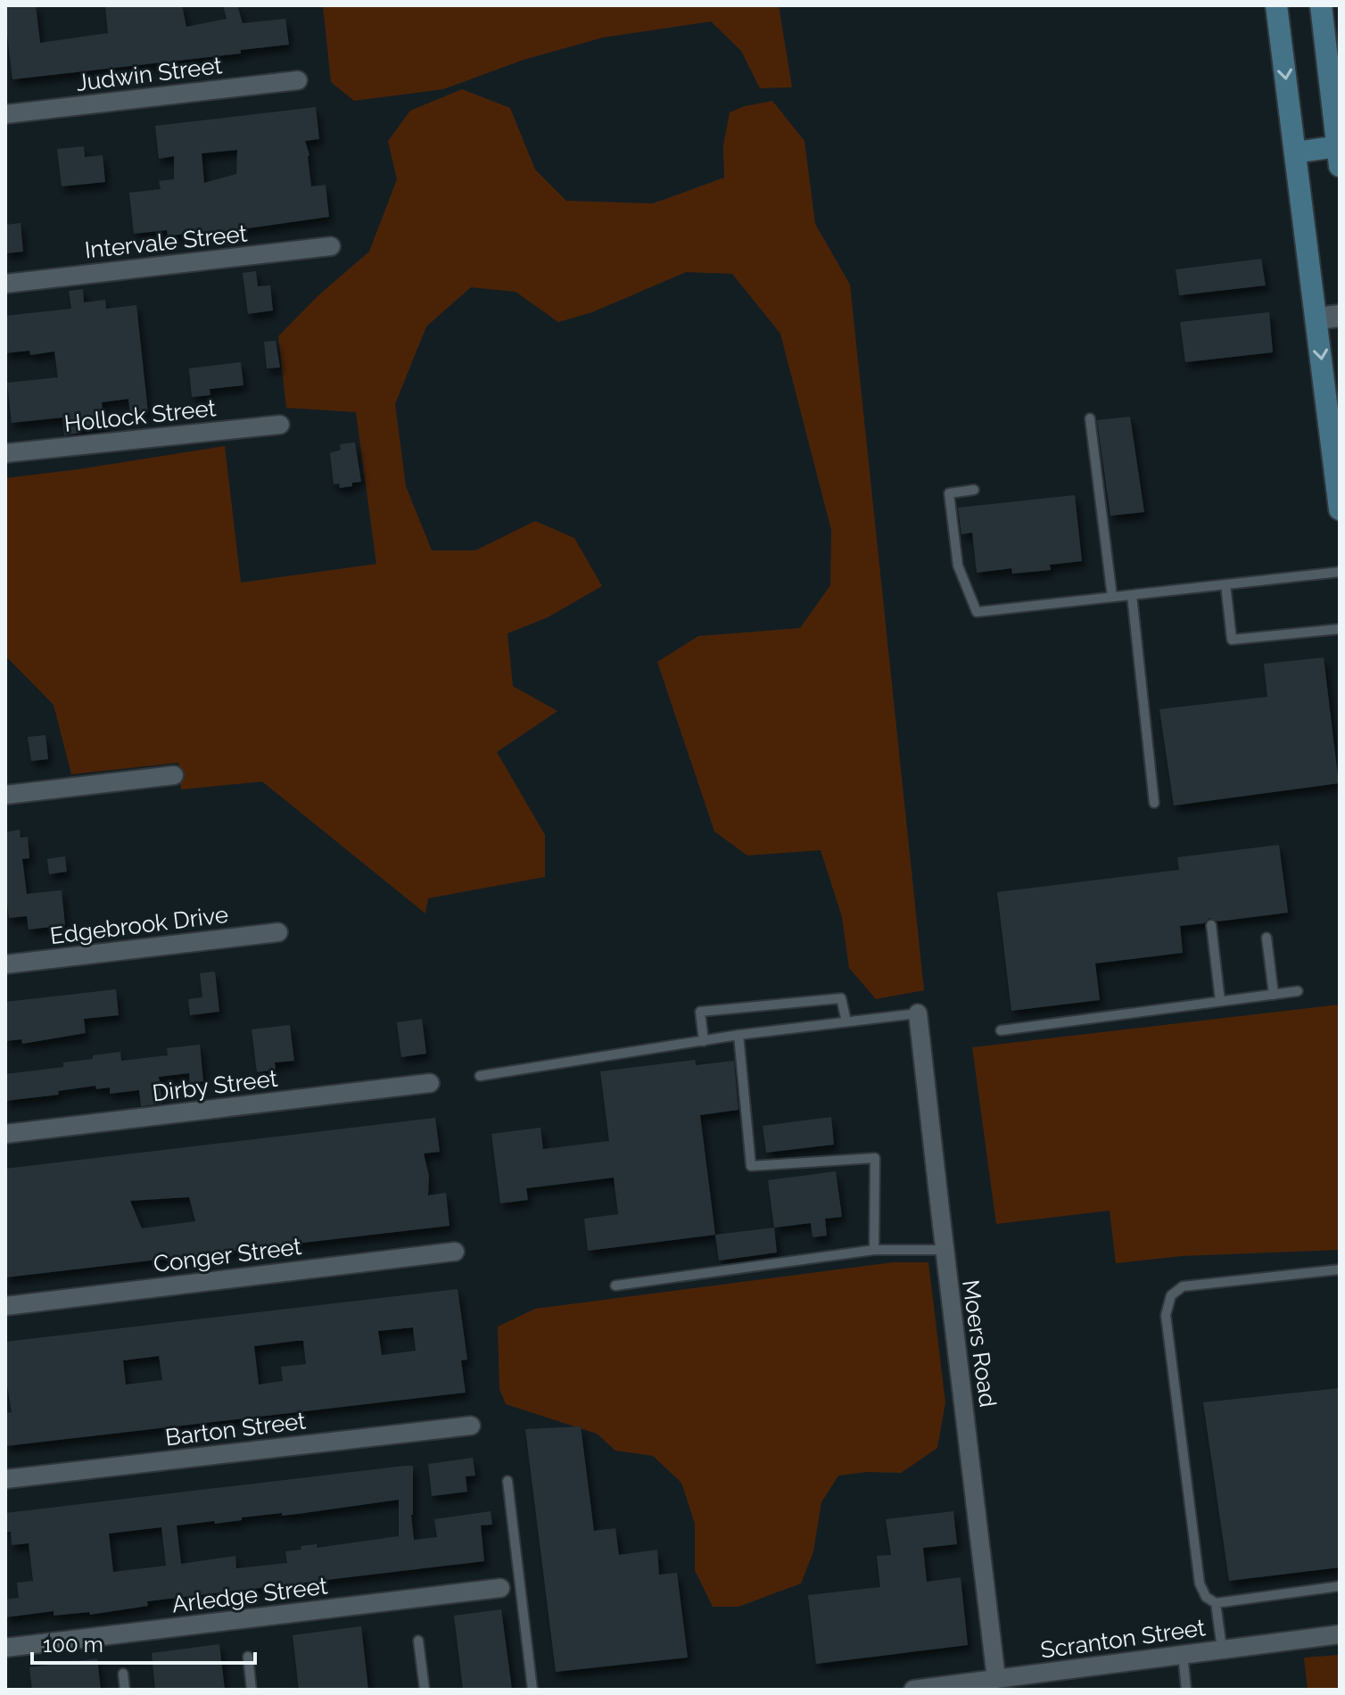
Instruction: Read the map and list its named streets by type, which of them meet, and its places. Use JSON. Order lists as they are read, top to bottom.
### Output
{
  "streets": {
    "street": [
      "Judwin Street",
      "Intervale Street",
      "Hollock Street",
      "Edgebrook Drive",
      "Dirby Street",
      "Conger Street",
      "Moers Road",
      "Barton Street",
      "Arledge Street",
      "Scranton Street"
    ]
  },
  "crossings": [
    ["Moers Road", "Scranton Street"]
  ],
  "scale_bar": "100 m"
}
